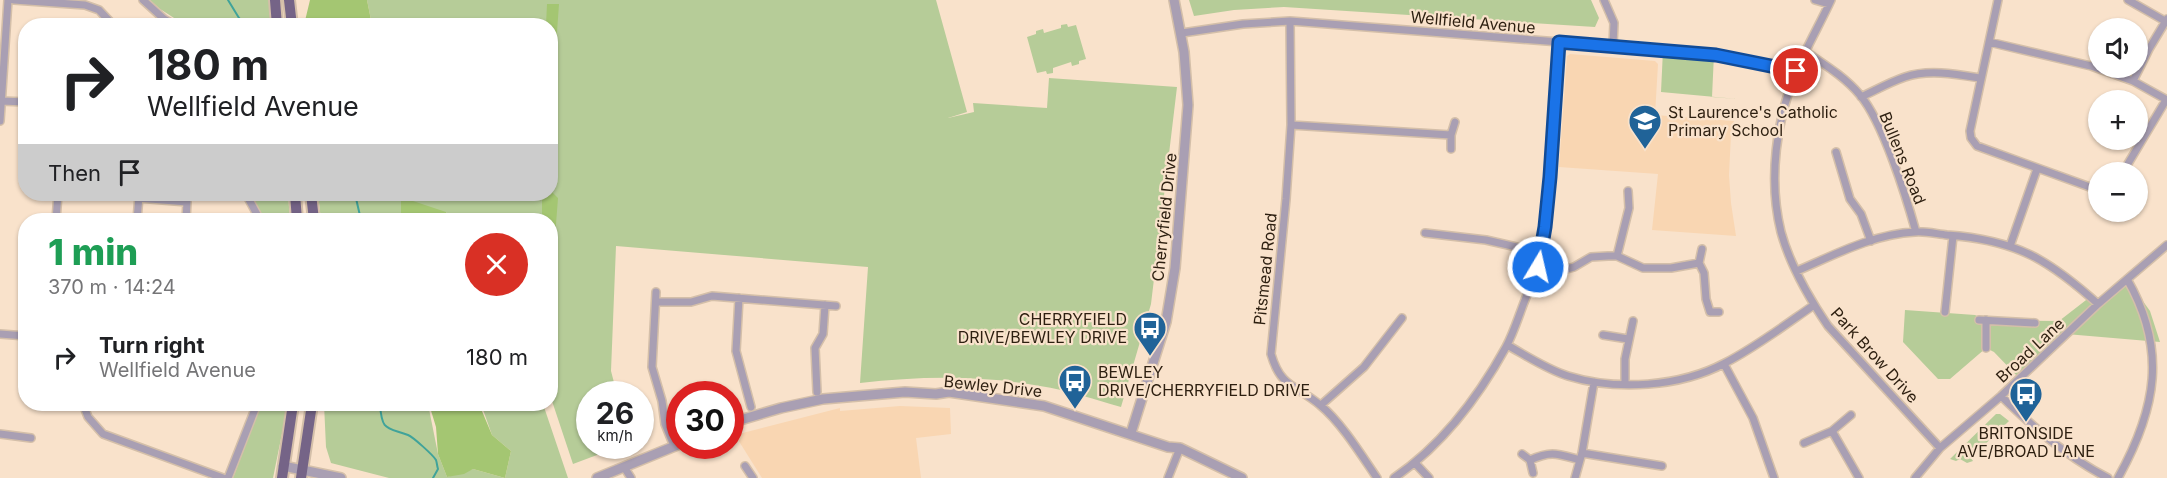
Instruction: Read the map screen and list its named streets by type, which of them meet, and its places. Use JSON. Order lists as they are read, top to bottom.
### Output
{
  "streets": {
    "street": [
      "Wellfield Avenue",
      "Bullens Road",
      "Cherryfield Drive",
      "Pitsmead Road",
      "Broad Lane",
      "Park Brow Drive",
      "Bewley Drive"
    ]
  },
  "crossings": [
    ["Wellfield Avenue", "Cherryfield Drive"],
    ["Wellfield Avenue", "Pitsmead Road"],
    ["Wellfield Avenue", "Park Brow Drive"],
    ["Bullens Road", "Park Brow Drive"],
    ["Cherryfield Drive", "Bewley Drive"],
    ["Broad Lane", "Park Brow Drive"]
  ],
  "places": {
    "school or university": ["St Laurence's Catholic Primary School"],
    "bus stop": ["CHERRYFIELD DRIVE/BEWLEY DRIVE", "BEWLEY DRIVE/CHERRYFIELD DRIVE", "BRITONSIDE AVE/BROAD LANE"]
  },
  "page": {
    "map_buttons": ["+", "−"],
    "turn": ["180 m", "Wellfield Avenue"],
    "then": "Then",
    "heading": ["1 min", "370 m · 14:24"],
    "list": [
      {
        "name": "Turn right",
        "note": "Wellfield Avenue",
        "value": "180 m"
      }
    ],
    "speed": "26 km/h",
    "limit": "30"
  }
}
